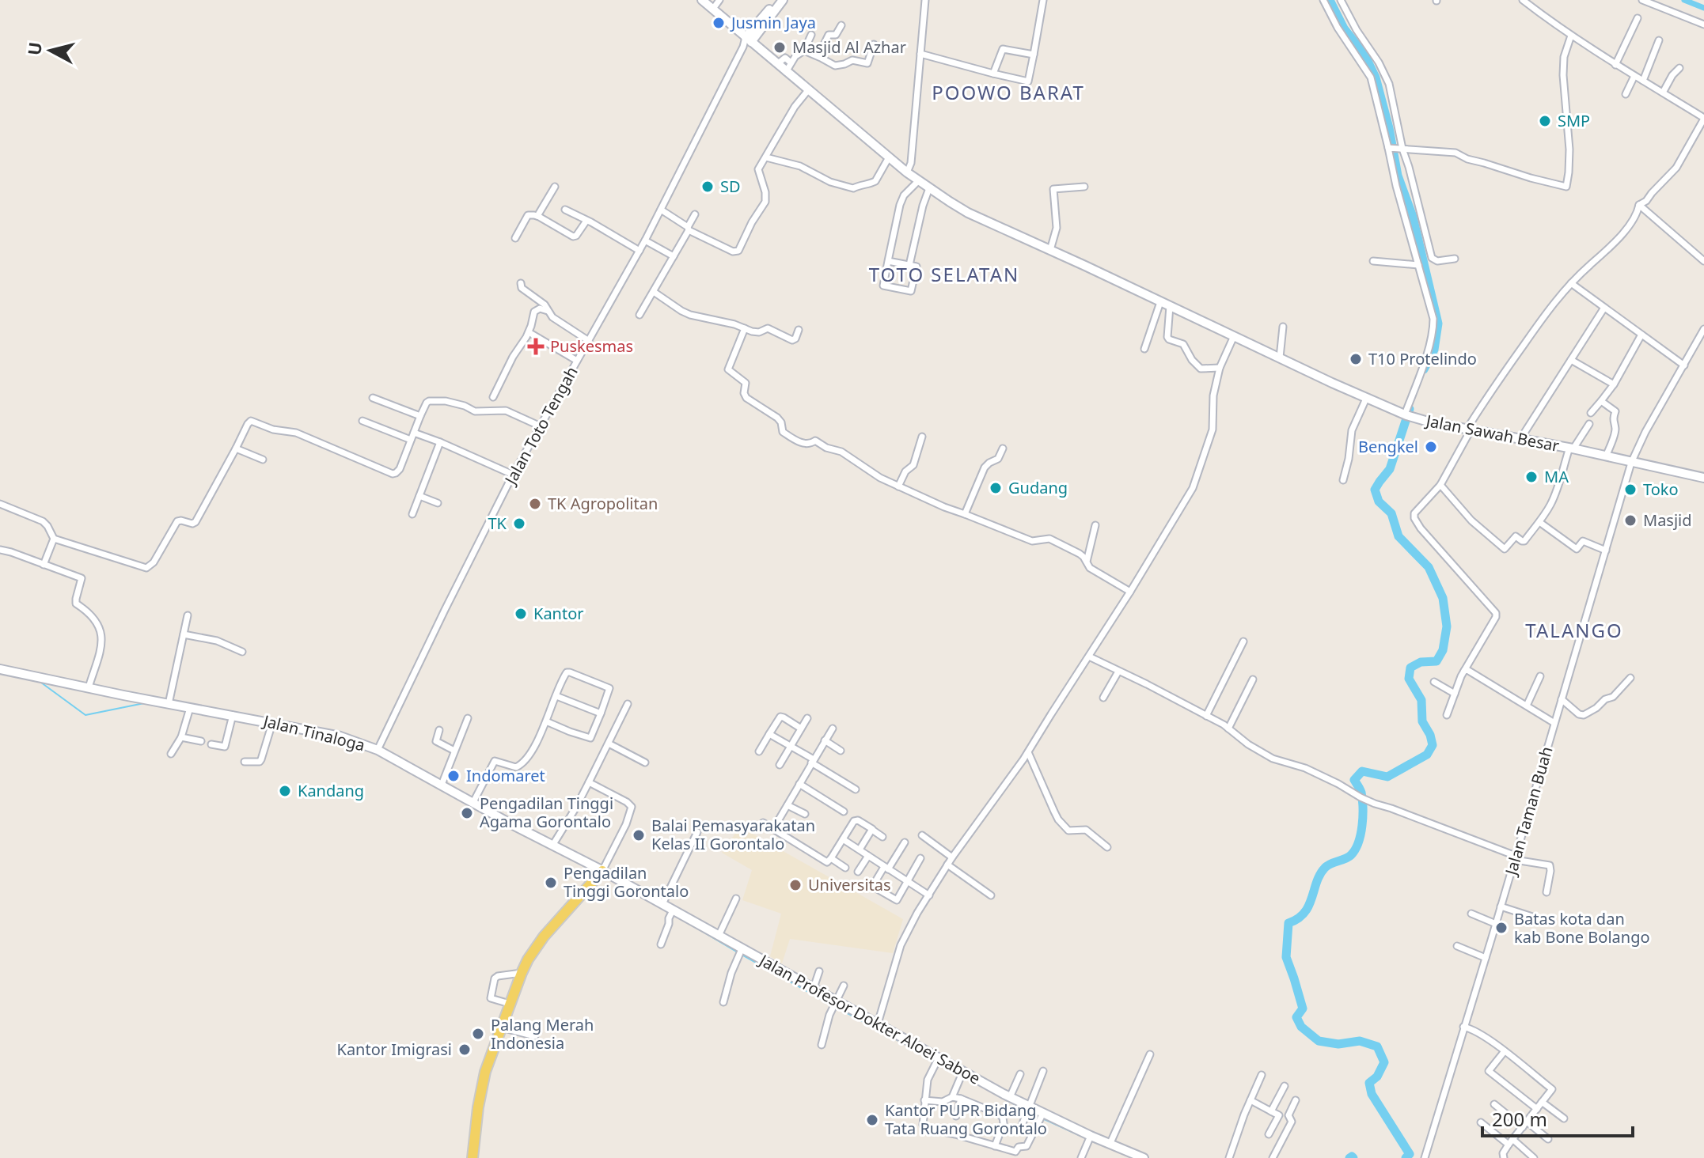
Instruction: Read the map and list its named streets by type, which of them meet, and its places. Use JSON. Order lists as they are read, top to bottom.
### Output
{
  "streets": {
    "street": [
      "Jalan Toto Tengah",
      "Jalan Sawah Besar",
      "Jalan Tinaloga",
      "Jalan Taman Buah",
      "Jalan Profesor Dokter Aloei Saboe"
    ]
  },
  "crossings": [
    ["Jalan Toto Tengah", "Jalan Sawah Besar"],
    ["Jalan Toto Tengah", "Jalan Tinaloga"],
    ["Jalan Sawah Besar", "Jalan Taman Buah"],
    ["Jalan Tinaloga", "Jalan Profesor Dokter Aloei Saboe"]
  ],
  "districts": ["POOWO BARAT", "TOTO SELATAN", "TALANGO"],
  "places": {
    "other": [
      "Jusmin Jaya",
      "Masjid Al Azhar",
      "SMP",
      "SD",
      "T10 Protelindo",
      "Bengkel",
      "MA",
      "Gudang",
      "Toko",
      "TK Agropolitan",
      "Masjid",
      "TK",
      "Kantor",
      "Indomaret",
      "Kandang",
      "Pengadilan Tinggi Agama Gorontalo",
      "Balai Pemasyarakatan Kelas II Gorontalo",
      "Pengadilan Tinggi Gorontalo",
      "Universitas",
      "Batas kota dan kab Bone Bolango",
      "Palang Merah Indonesia",
      "Kantor Imigrasi",
      "Kantor PUPR Bidang Tata Ruang Gorontalo"
    ],
    "health": ["Puskesmas"]
  },
  "scale_bar": "200 m",
  "north": "left"
}
